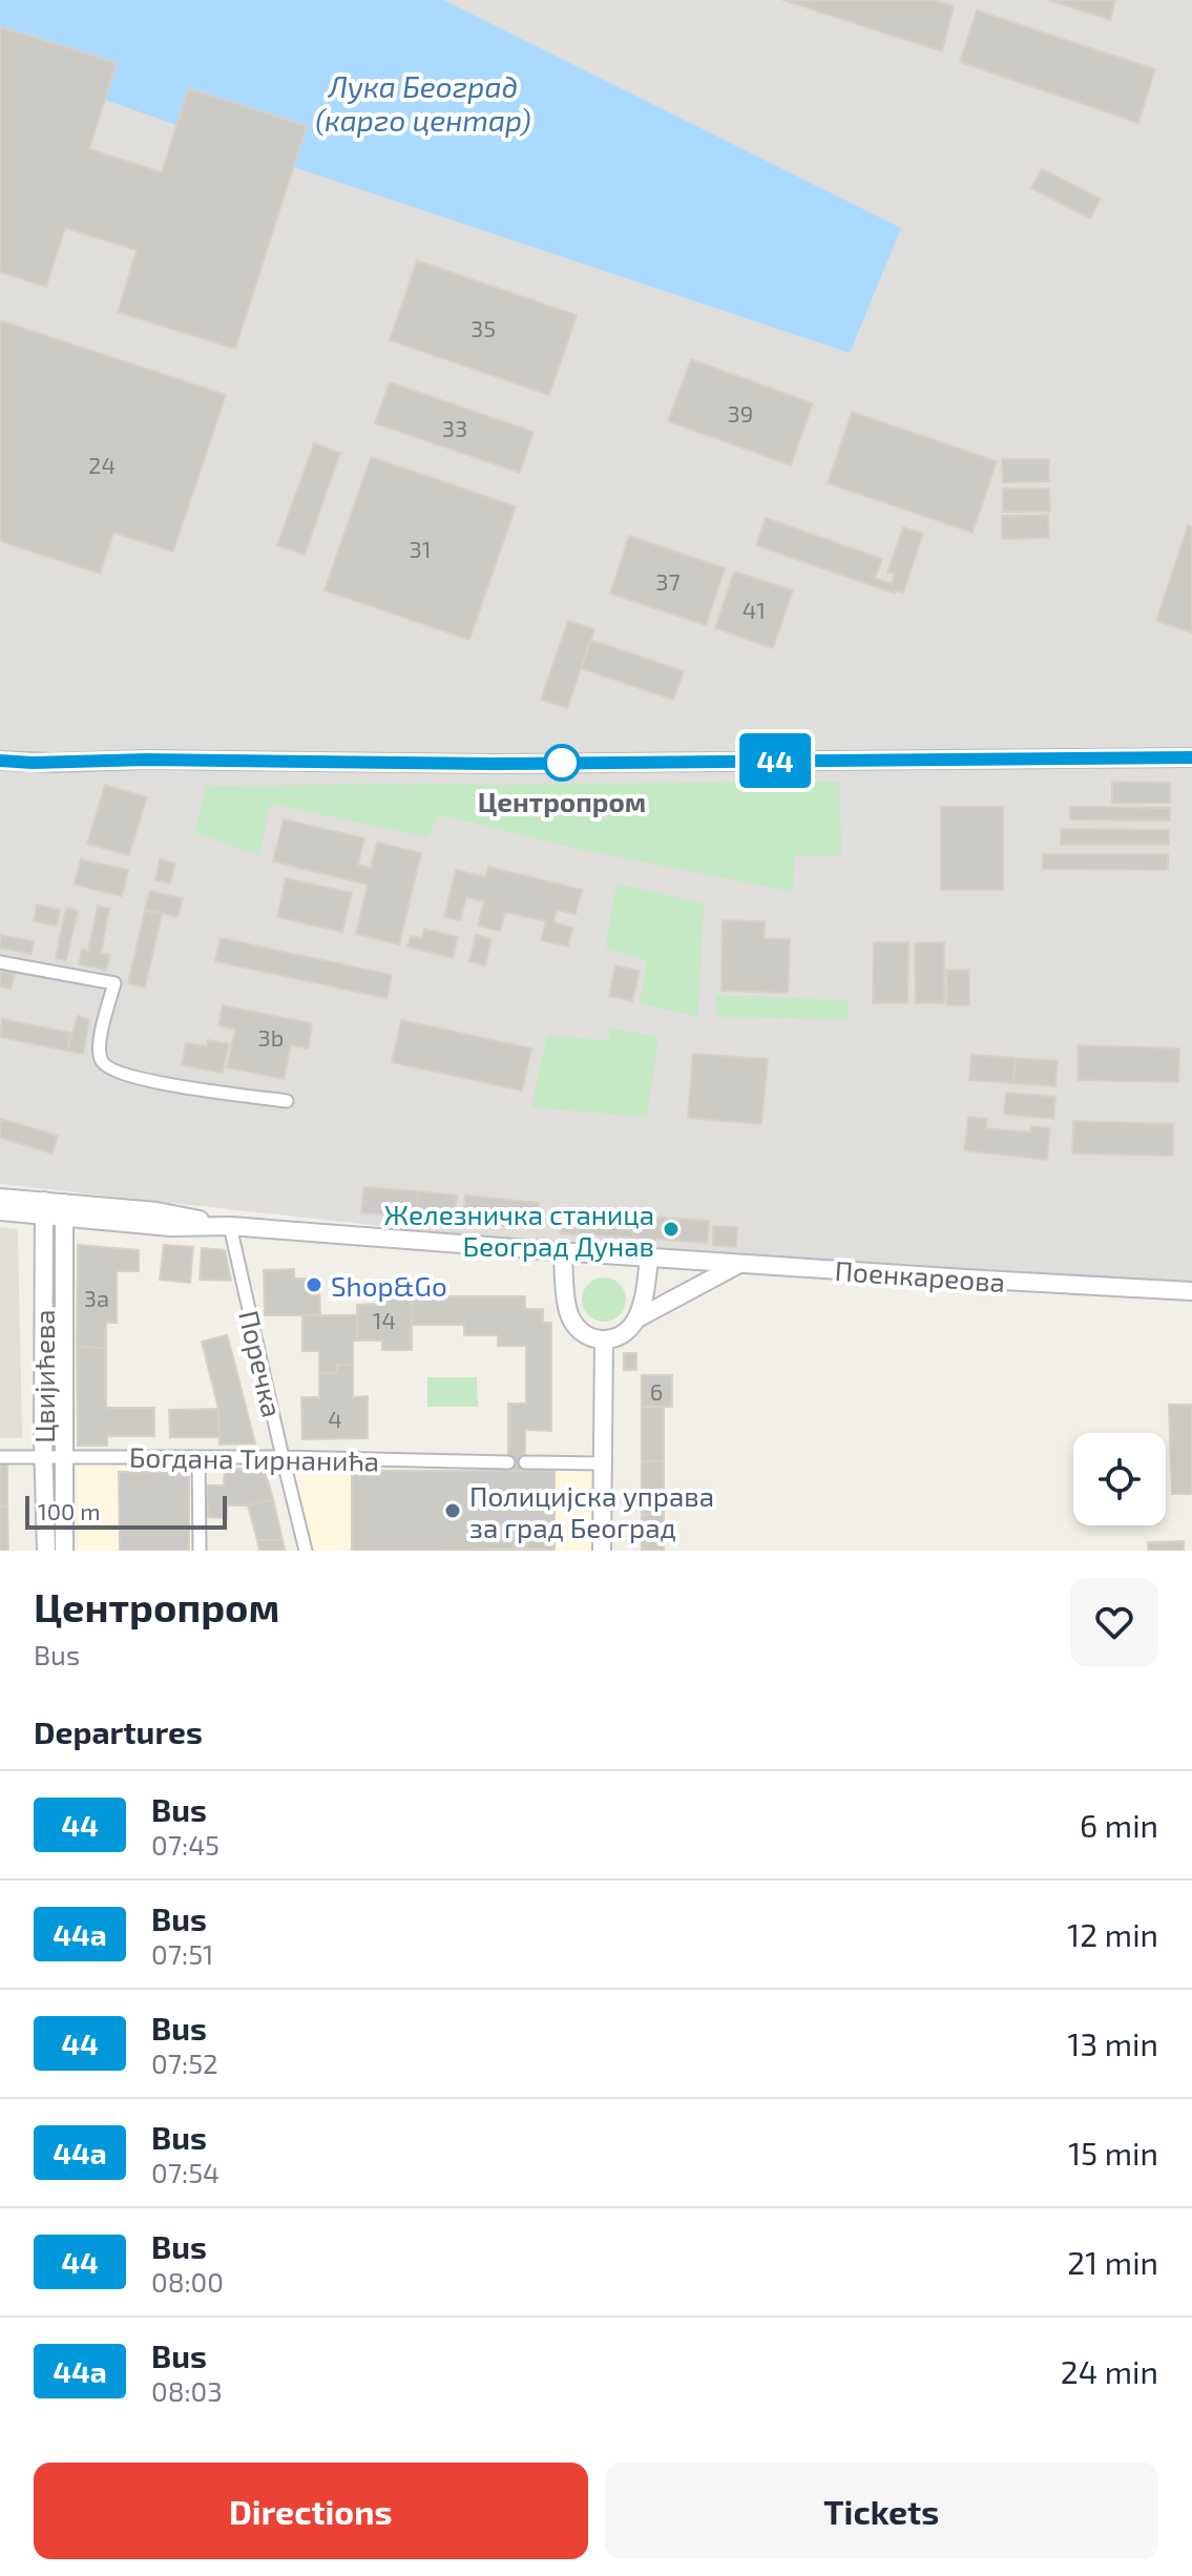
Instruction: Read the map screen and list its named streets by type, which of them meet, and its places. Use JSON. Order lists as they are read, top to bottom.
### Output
{
  "streets": {
    "street": [
      "Поенкареова",
      "Поречка",
      "Цвијићева",
      "Богдана Тирнанића"
    ]
  },
  "crossings": [
    ["Поенкареова", "Поречка"],
    ["Поенкареова", "Цвијићева"],
    ["Поречка", "Богдана Тирнанића"],
    ["Цвијићева", "Богдана Тирнанића"]
  ],
  "water": ["Лука Београд (карго центар)"],
  "places": [
    "Центропром",
    "Железничка станица Београд Дунав",
    "Shop&Go",
    "Полицијска управа за град Београд"
  ],
  "lines": ["bus line 44"],
  "house_numbers": [
    "35",
    "39",
    "33",
    "24",
    "31",
    "37",
    "41",
    "3b",
    "3a",
    "14",
    "6",
    "4"
  ],
  "scale_bar": "100 m",
  "page": {
    "on_map": "44",
    "scale": "100 m",
    "heading": [
      ["Центропром", "Bus"],
      "Departures"
    ],
    "list": [
      {
        "mark": "44",
        "name": "Bus",
        "note": "07:45",
        "value": "6 min"
      },
      {
        "mark": "44a",
        "name": "Bus",
        "note": "07:51",
        "value": "12 min"
      },
      {
        "mark": "44",
        "name": "Bus",
        "note": "07:52",
        "value": "13 min"
      },
      {
        "mark": "44a",
        "name": "Bus",
        "note": "07:54",
        "value": "15 min"
      },
      {
        "mark": "44",
        "name": "Bus",
        "note": "08:00",
        "value": "21 min"
      },
      {
        "mark": "44a",
        "name": "Bus",
        "note": "08:03",
        "value": "24 min"
      }
    ],
    "buttons": ["Directions", "Tickets"]
  }
}
